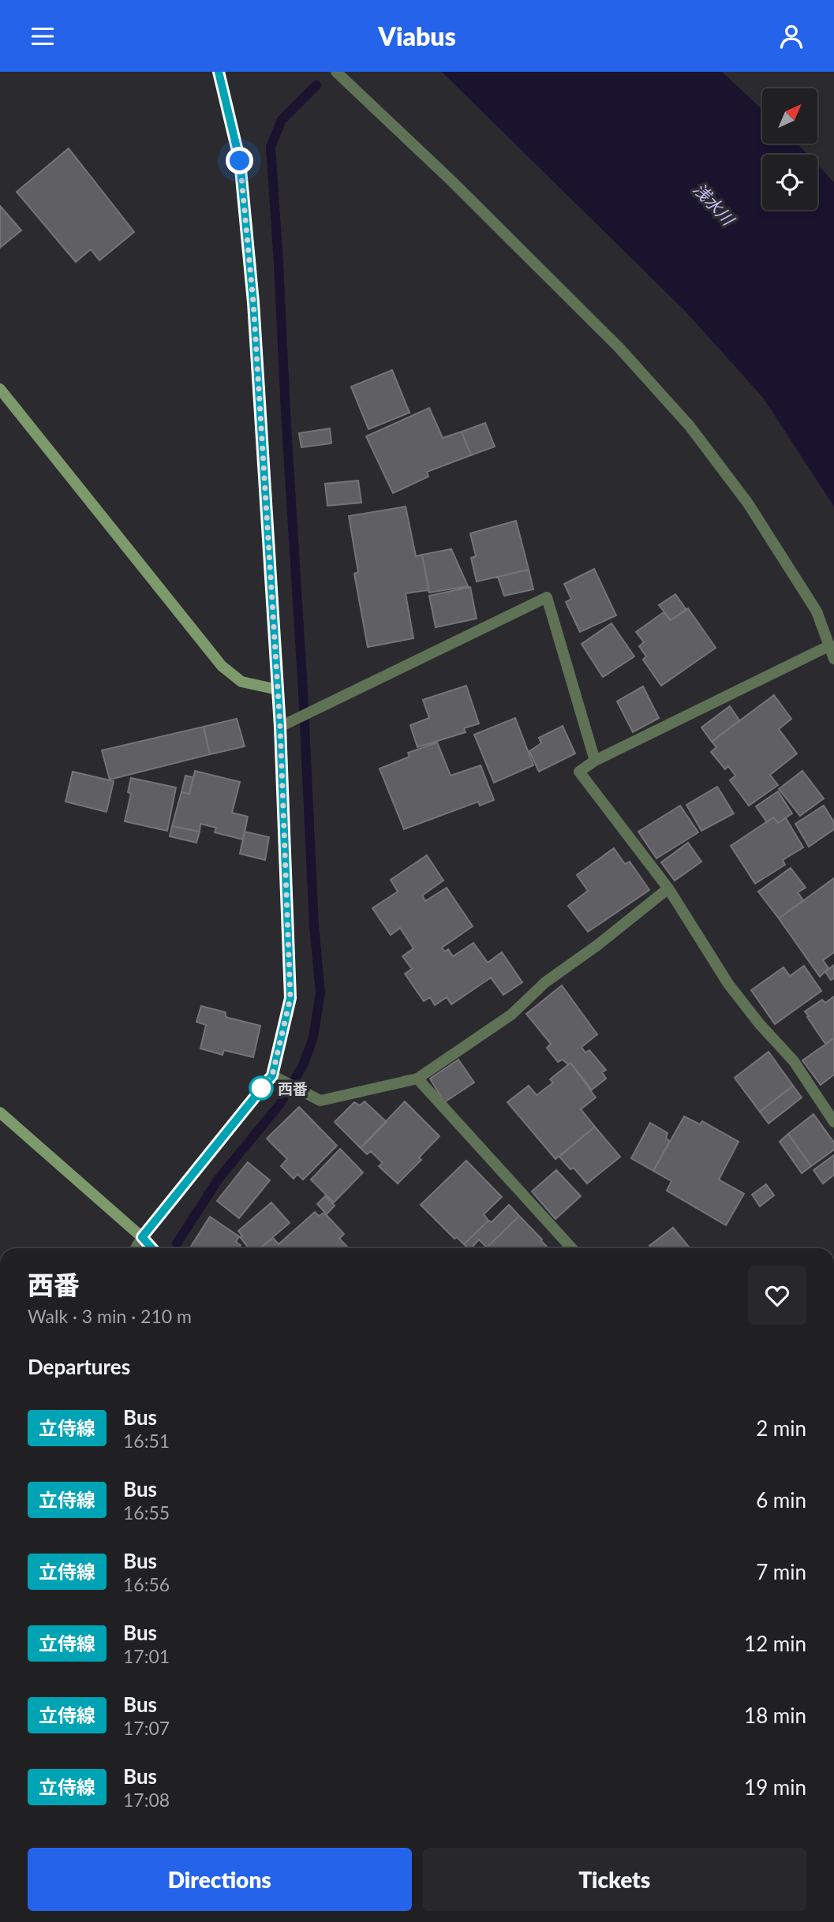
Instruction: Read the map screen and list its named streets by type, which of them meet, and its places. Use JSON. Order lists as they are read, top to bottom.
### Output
{
  "water": ["浅水川"],
  "places": ["西番"],
  "lines": ["bus line 立侍線"],
  "north": "top right",
  "page": {
    "header": "Viabus",
    "heading": [
      ["西番", "Walk · 3 min · 210 m"],
      "Departures"
    ],
    "list": [
      {
        "mark": "立侍線",
        "name": "Bus",
        "note": "16:51",
        "value": "2 min"
      },
      {
        "mark": "立侍線",
        "name": "Bus",
        "note": "16:55",
        "value": "6 min"
      },
      {
        "mark": "立侍線",
        "name": "Bus",
        "note": "16:56",
        "value": "7 min"
      },
      {
        "mark": "立侍線",
        "name": "Bus",
        "note": "17:01",
        "value": "12 min"
      },
      {
        "mark": "立侍線",
        "name": "Bus",
        "note": "17:07",
        "value": "18 min"
      },
      {
        "mark": "立侍線",
        "name": "Bus",
        "note": "17:08",
        "value": "19 min"
      }
    ],
    "buttons": ["Directions", "Tickets"]
  }
}
